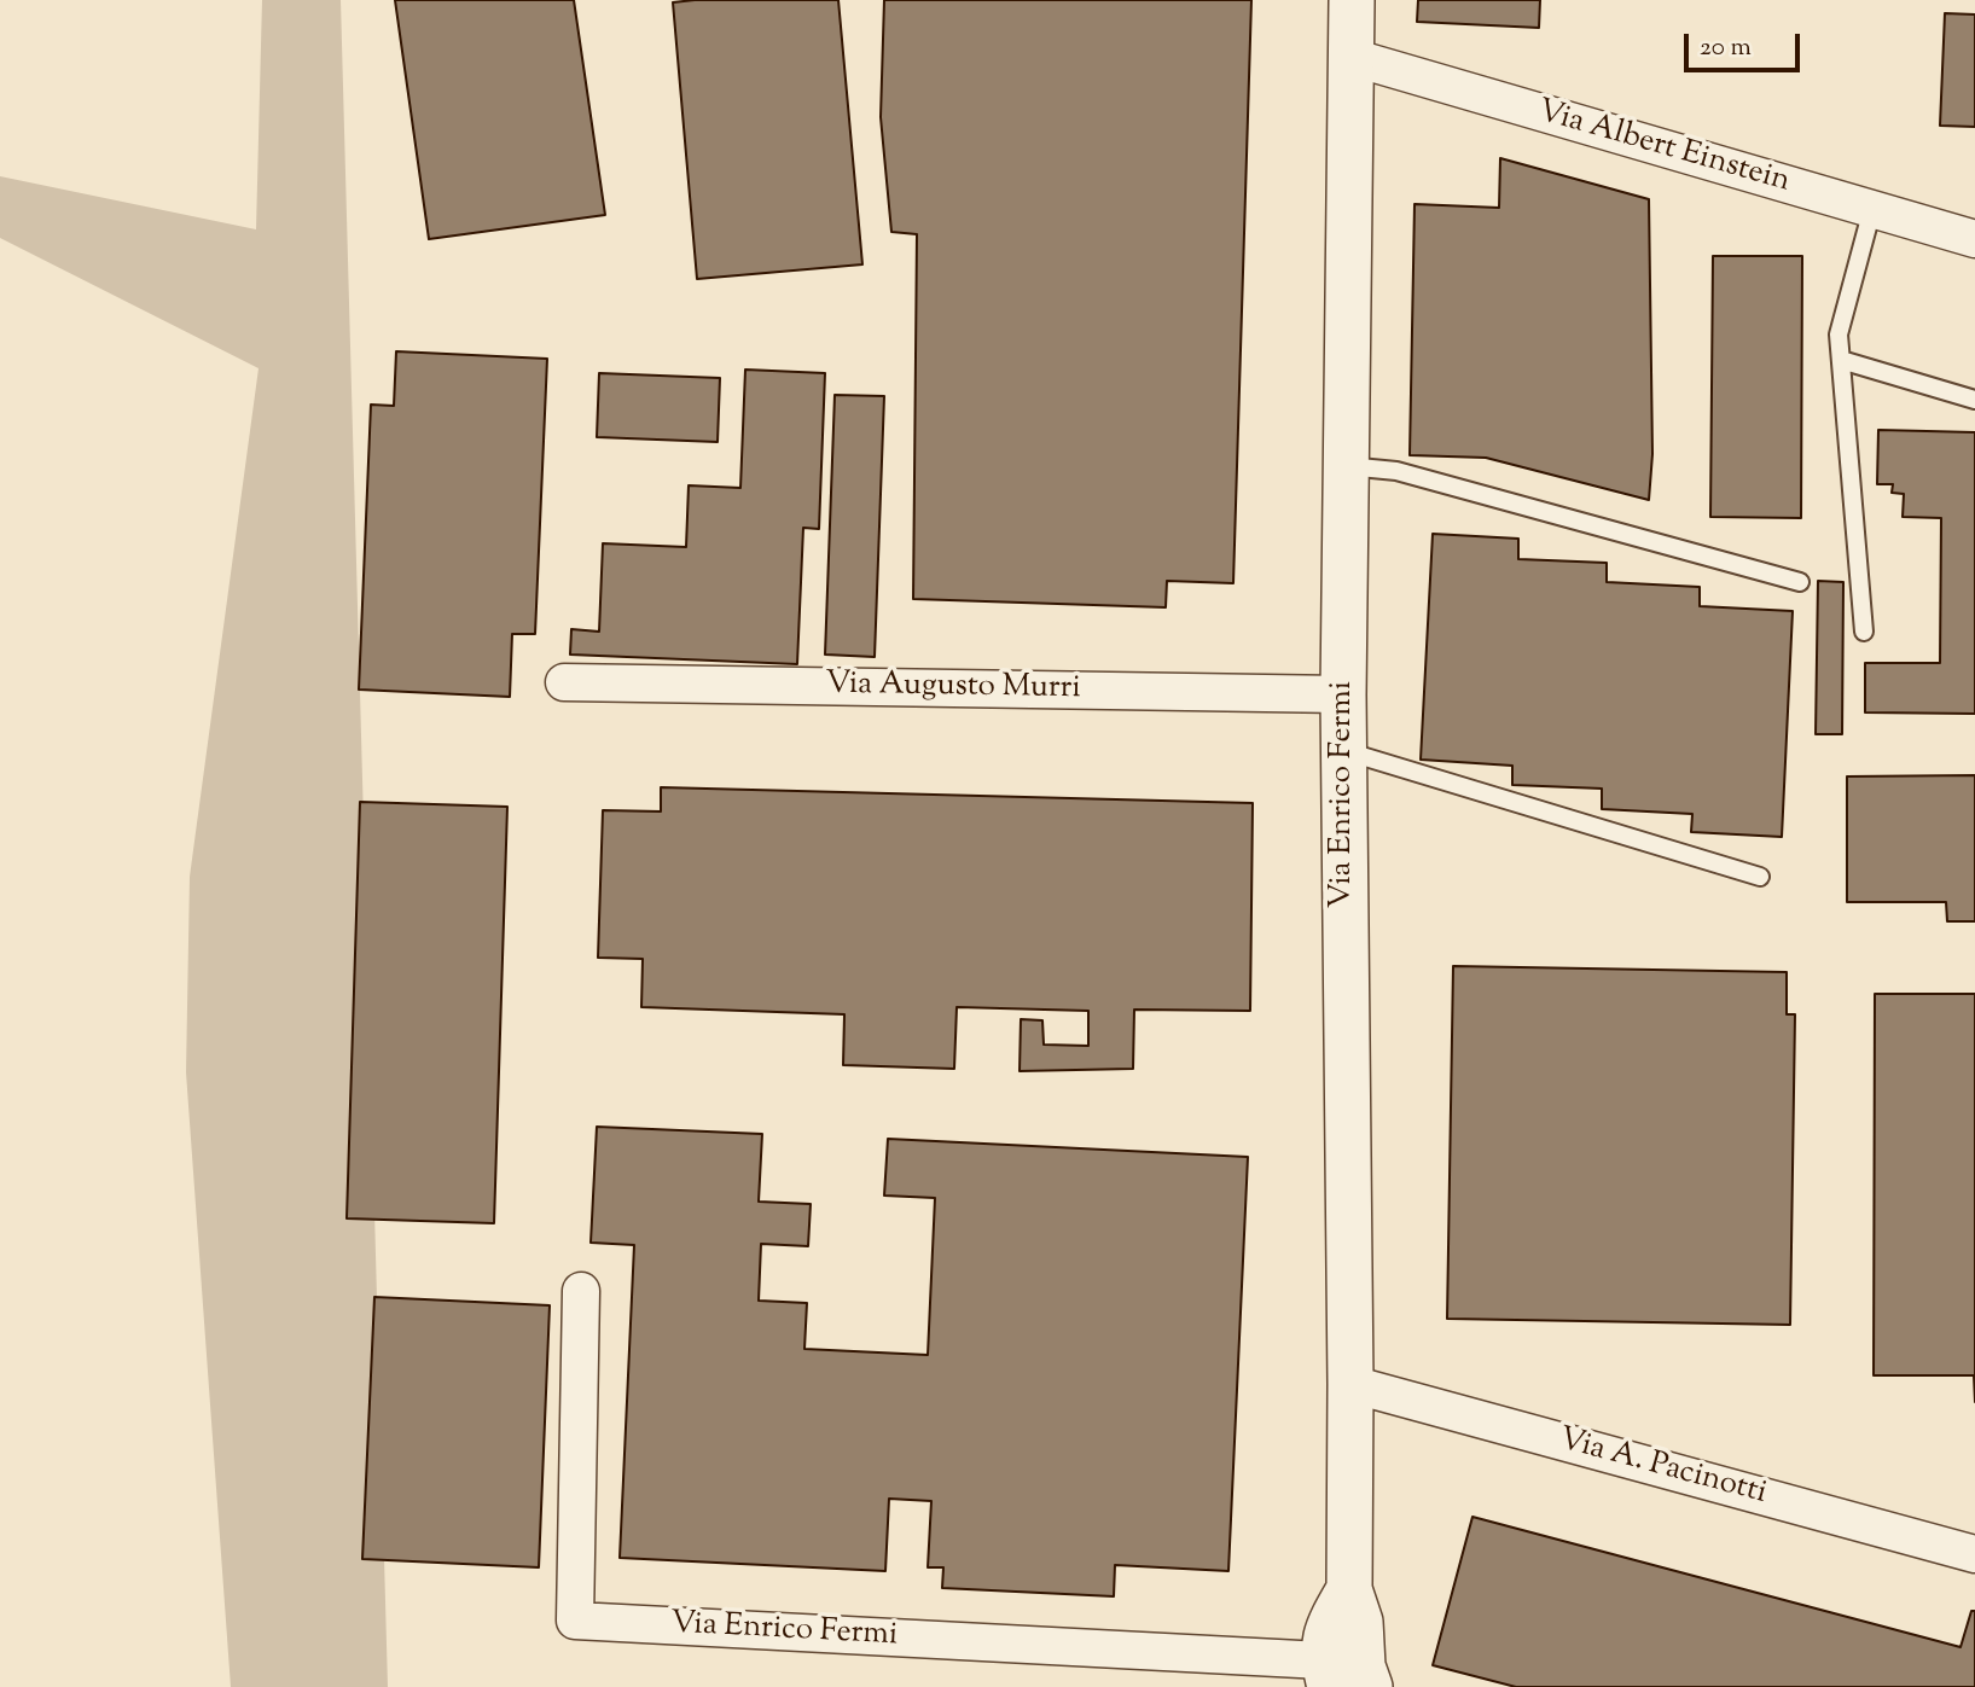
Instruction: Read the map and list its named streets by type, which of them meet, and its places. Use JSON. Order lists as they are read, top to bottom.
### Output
{
  "streets": {
    "street": [
      "Via Albert Einstein",
      "Via Augusto Murri",
      "Via Enrico Fermi",
      "Via A. Pacinotti"
    ]
  },
  "crossings": [
    ["Via Albert Einstein", "Via Enrico Fermi"],
    ["Via Augusto Murri", "Via Enrico Fermi"],
    ["Via Enrico Fermi", "Via A. Pacinotti"]
  ],
  "scale_bar": "20 m"
}
